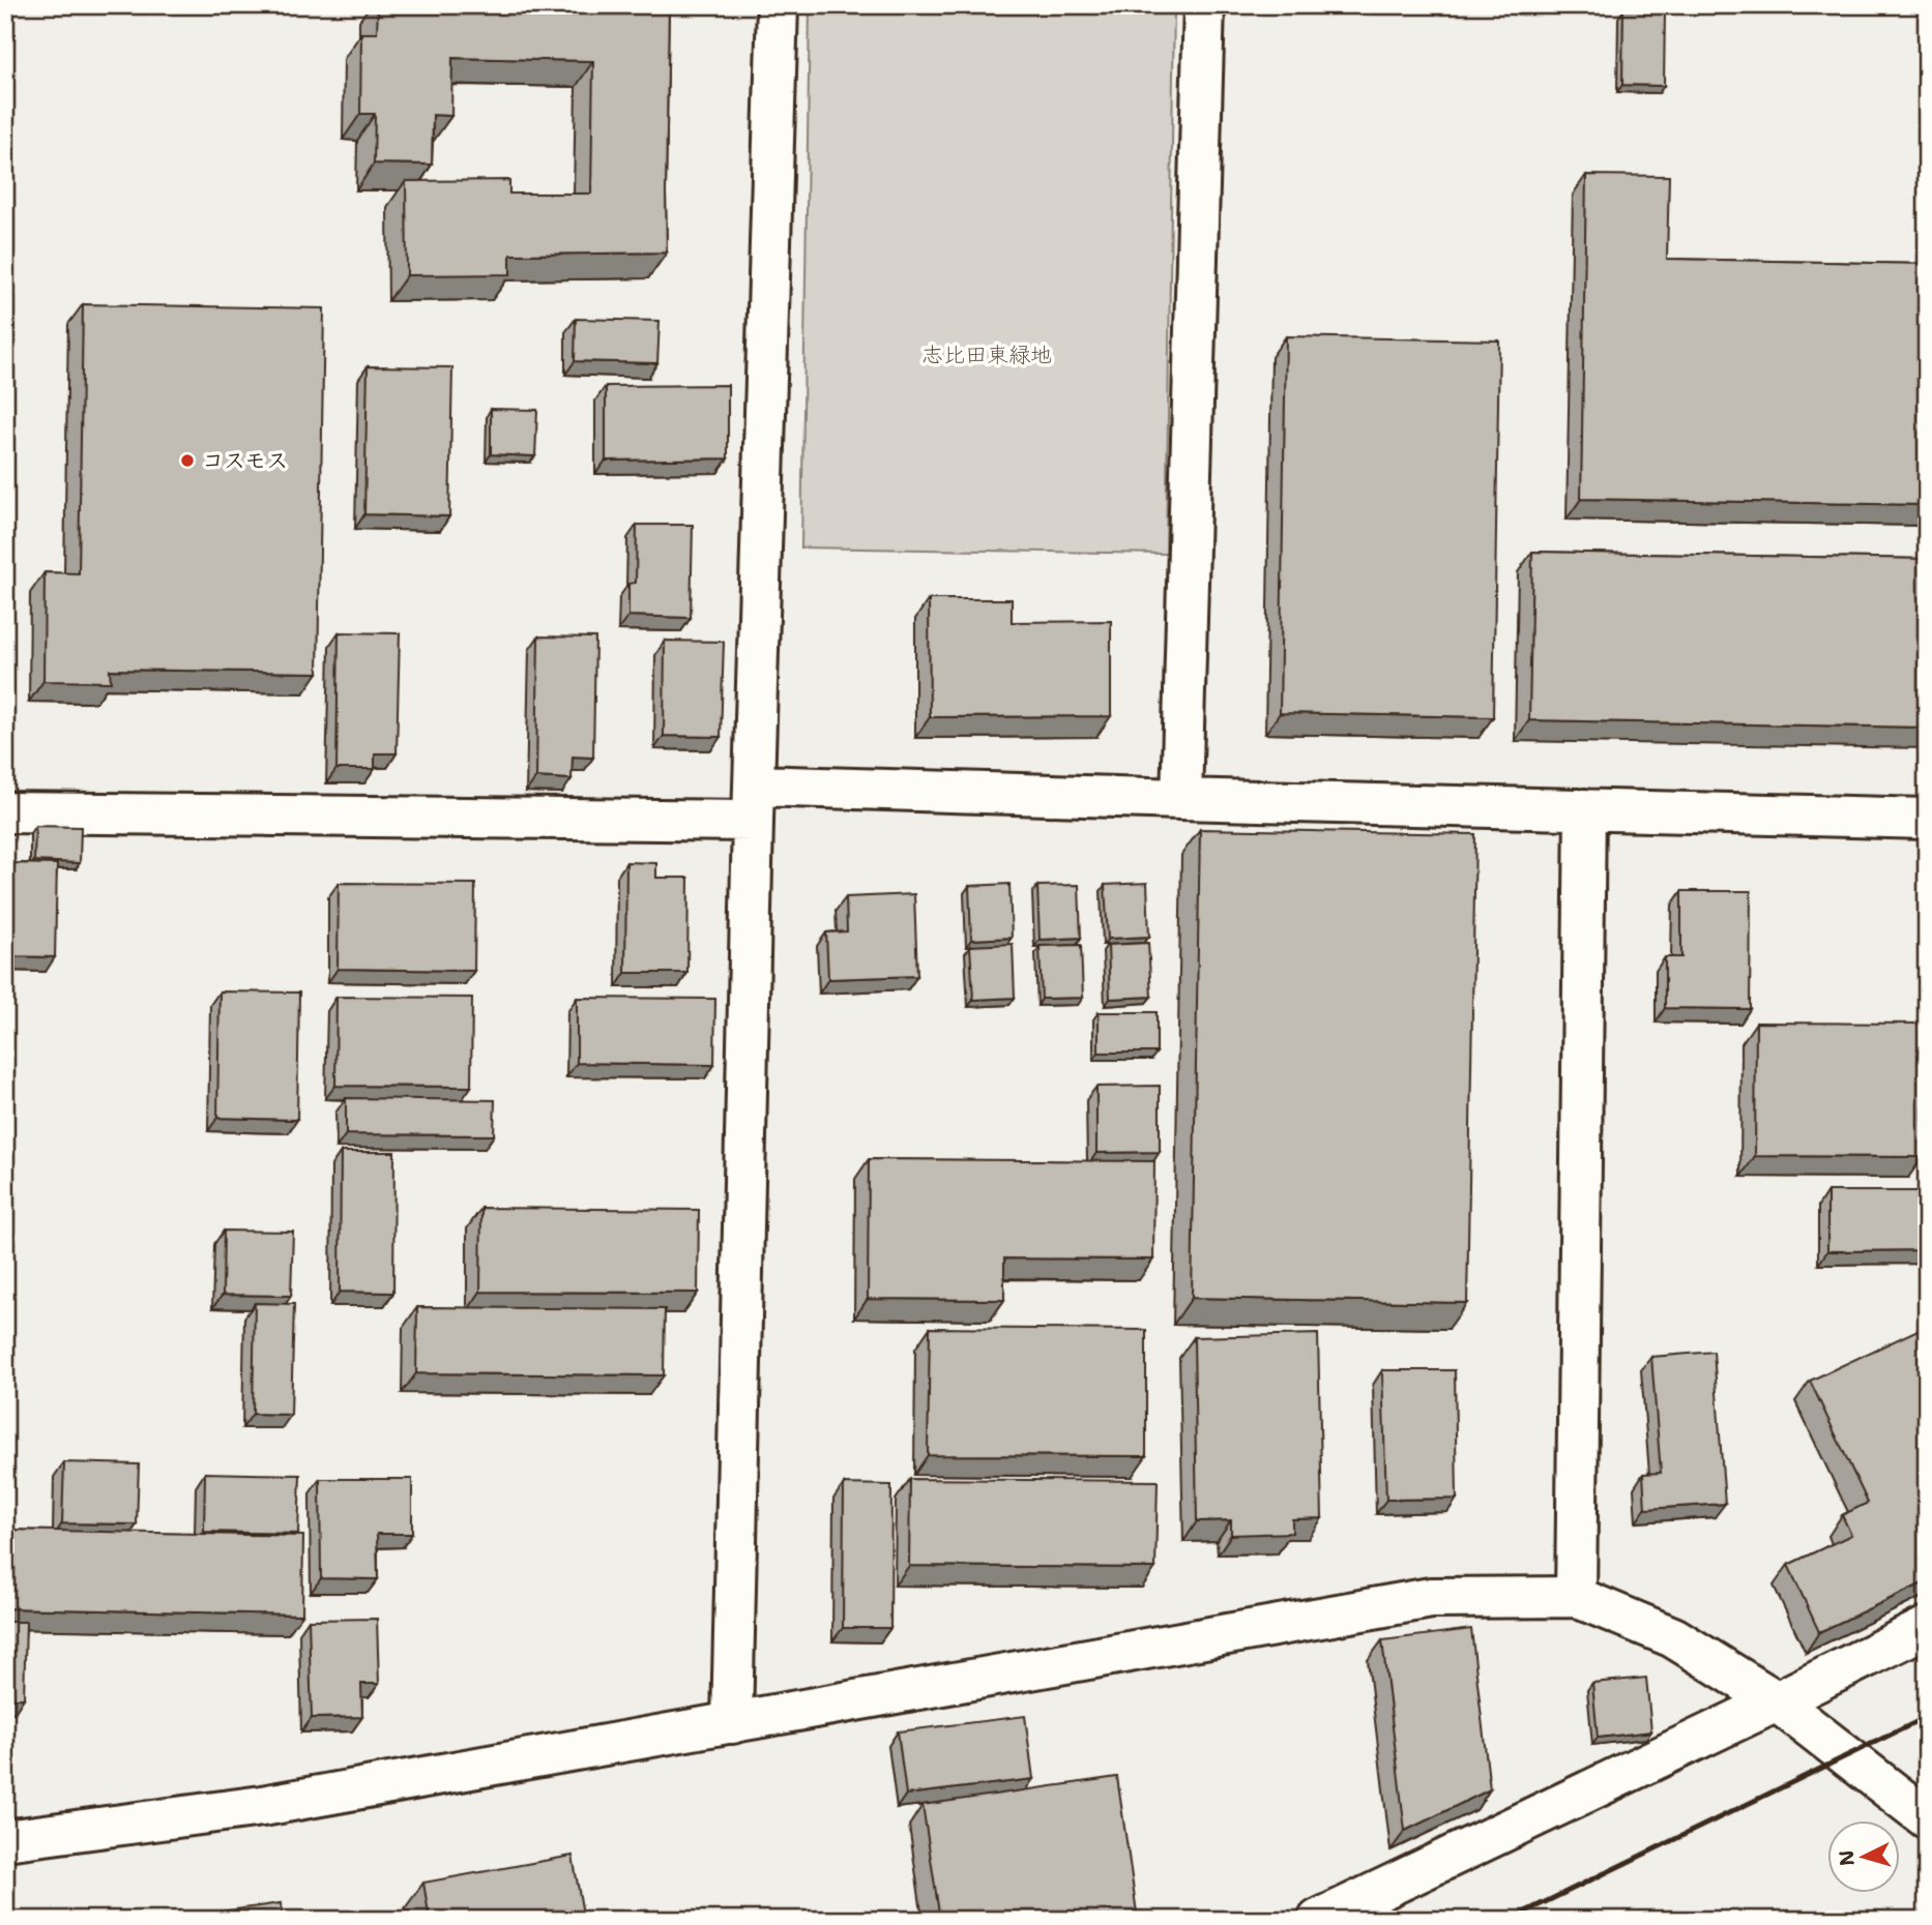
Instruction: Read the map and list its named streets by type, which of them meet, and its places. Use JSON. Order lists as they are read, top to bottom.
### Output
{
  "parks": ["志比田東緑地"],
  "places": ["コスモス"],
  "north": "left"
}
